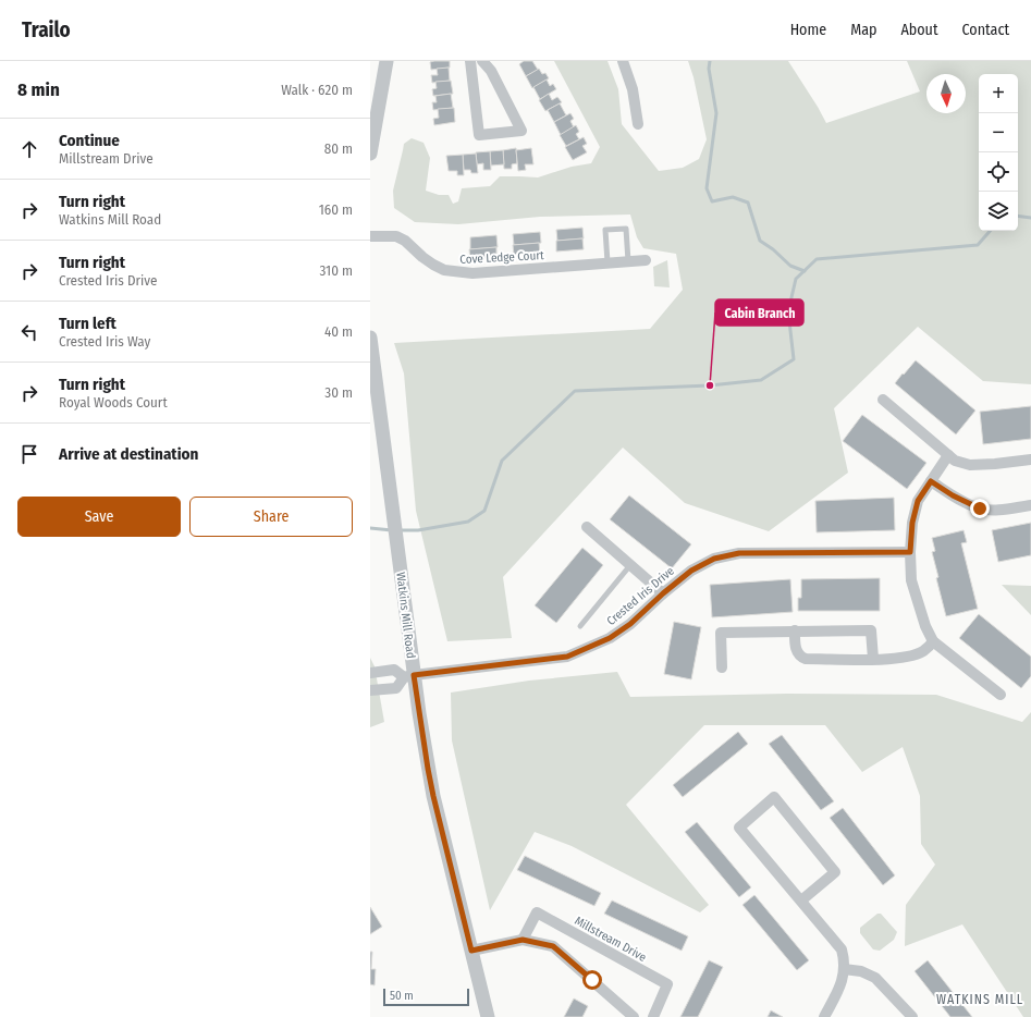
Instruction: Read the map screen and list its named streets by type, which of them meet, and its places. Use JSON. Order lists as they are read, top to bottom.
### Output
{
  "streets": {
    "street": [
      "Cove Ledge Court",
      "Crested Iris Drive",
      "Watkins Mill Road",
      "Millstream Drive"
    ]
  },
  "crossings": [
    ["Crested Iris Drive", "Watkins Mill Road"]
  ],
  "districts": ["WATKINS MILL"],
  "places": ["Cabin Branch"],
  "scale_bar": "50 m",
  "north": "bottom",
  "page": {
    "header": "Trailo",
    "nav": [
      "Home",
      "Map",
      "About",
      "Contact"
    ],
    "heading": ["8 min", "Walk · 620 m"],
    "map_buttons": ["+", "−"],
    "list": [
      ["Continue", "Millstream Drive", "80 m"],
      ["Turn right", "Watkins Mill Road", "160 m"],
      ["Turn right", "Crested Iris Drive", "310 m"],
      ["Turn left", "Crested Iris Way", "40 m"],
      ["Turn right", "Royal Woods Court", "30 m"],
      "Arrive at destination"
    ],
    "buttons": ["Save", "Share"],
    "scale": "50 m"
  }
}
